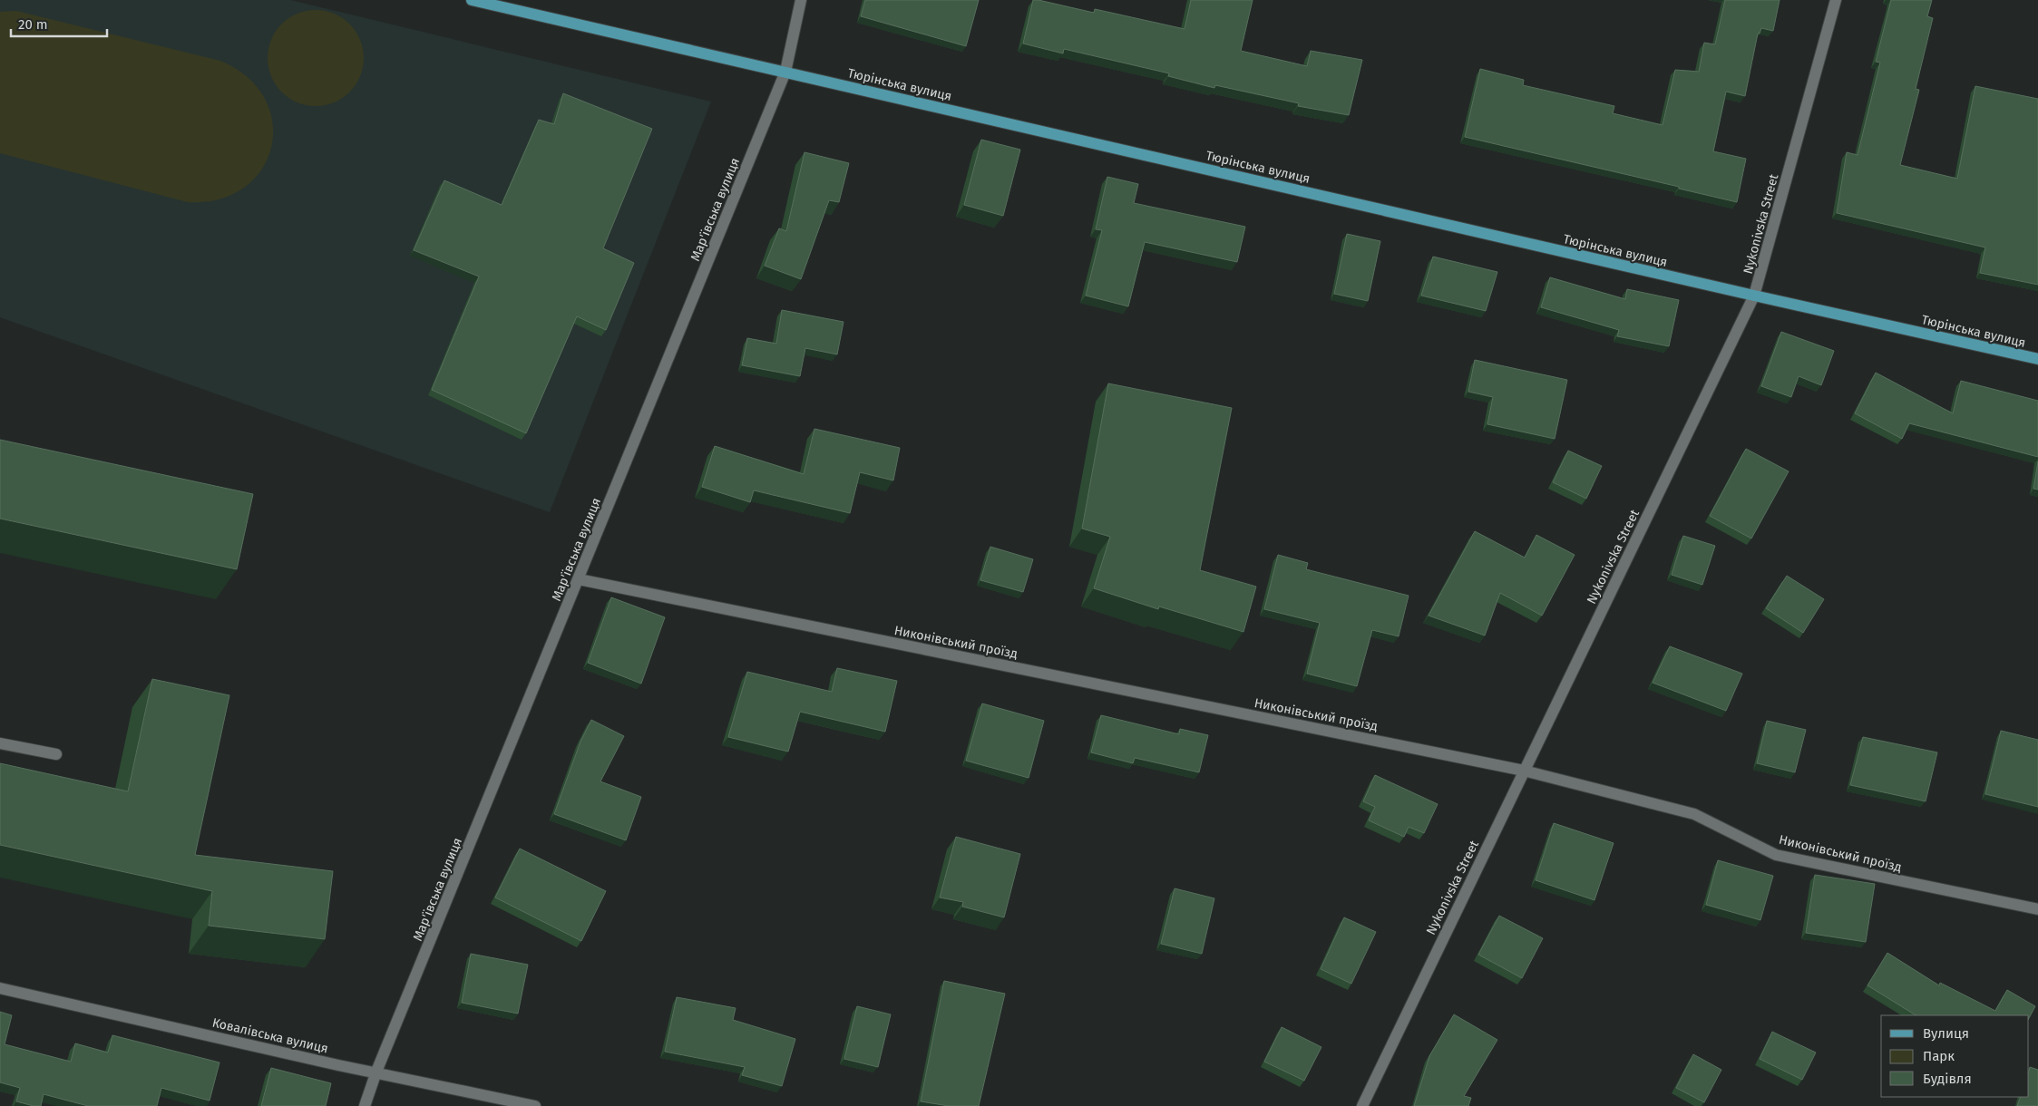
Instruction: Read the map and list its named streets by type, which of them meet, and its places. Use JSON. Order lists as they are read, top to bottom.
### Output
{
  "streets": {
    "main road": ["Тюрінська вулиця"],
    "street": [
      "Мар'ївська вулиця",
      "Nykonivska Street",
      "Никонівський проїзд",
      "Ковалівська вулиця"
    ]
  },
  "crossings": [
    ["Тюрінська вулиця", "Мар'ївська вулиця"],
    ["Тюрінська вулиця", "Nykonivska Street"],
    ["Мар'ївська вулиця", "Никонівський проїзд"],
    ["Мар'ївська вулиця", "Ковалівська вулиця"],
    ["Nykonivska Street", "Никонівський проїзд"]
  ],
  "legend": ["Вулиця", "Парк", "Будівля"],
  "scale_bar": "20 m"
}
